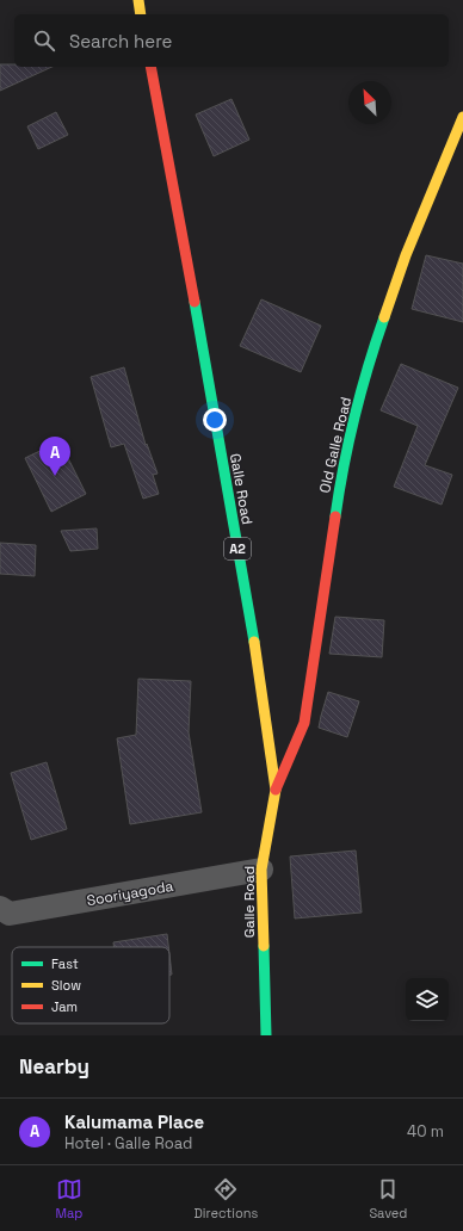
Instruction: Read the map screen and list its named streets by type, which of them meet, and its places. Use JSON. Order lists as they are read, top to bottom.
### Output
{
  "streets": {
    "main road": ["Old Galle Road", "Galle Road", "A2"],
    "street": ["Sooriyagoda"]
  },
  "crossings": [
    ["Old Galle Road", "Galle Road"],
    ["Galle Road", "Sooriyagoda"]
  ],
  "legend": ["Fast", "Slow", "Jam"],
  "north": "top left",
  "page": {
    "search": "Search here",
    "pins": "A",
    "heading": "Nearby",
    "list": [
      {
        "mark": "A",
        "name": "Kalumama Place",
        "note": "Hotel · Galle Road",
        "value": "40 m"
      }
    ],
    "nav": ["Map", "Directions", "Saved"]
  }
}
